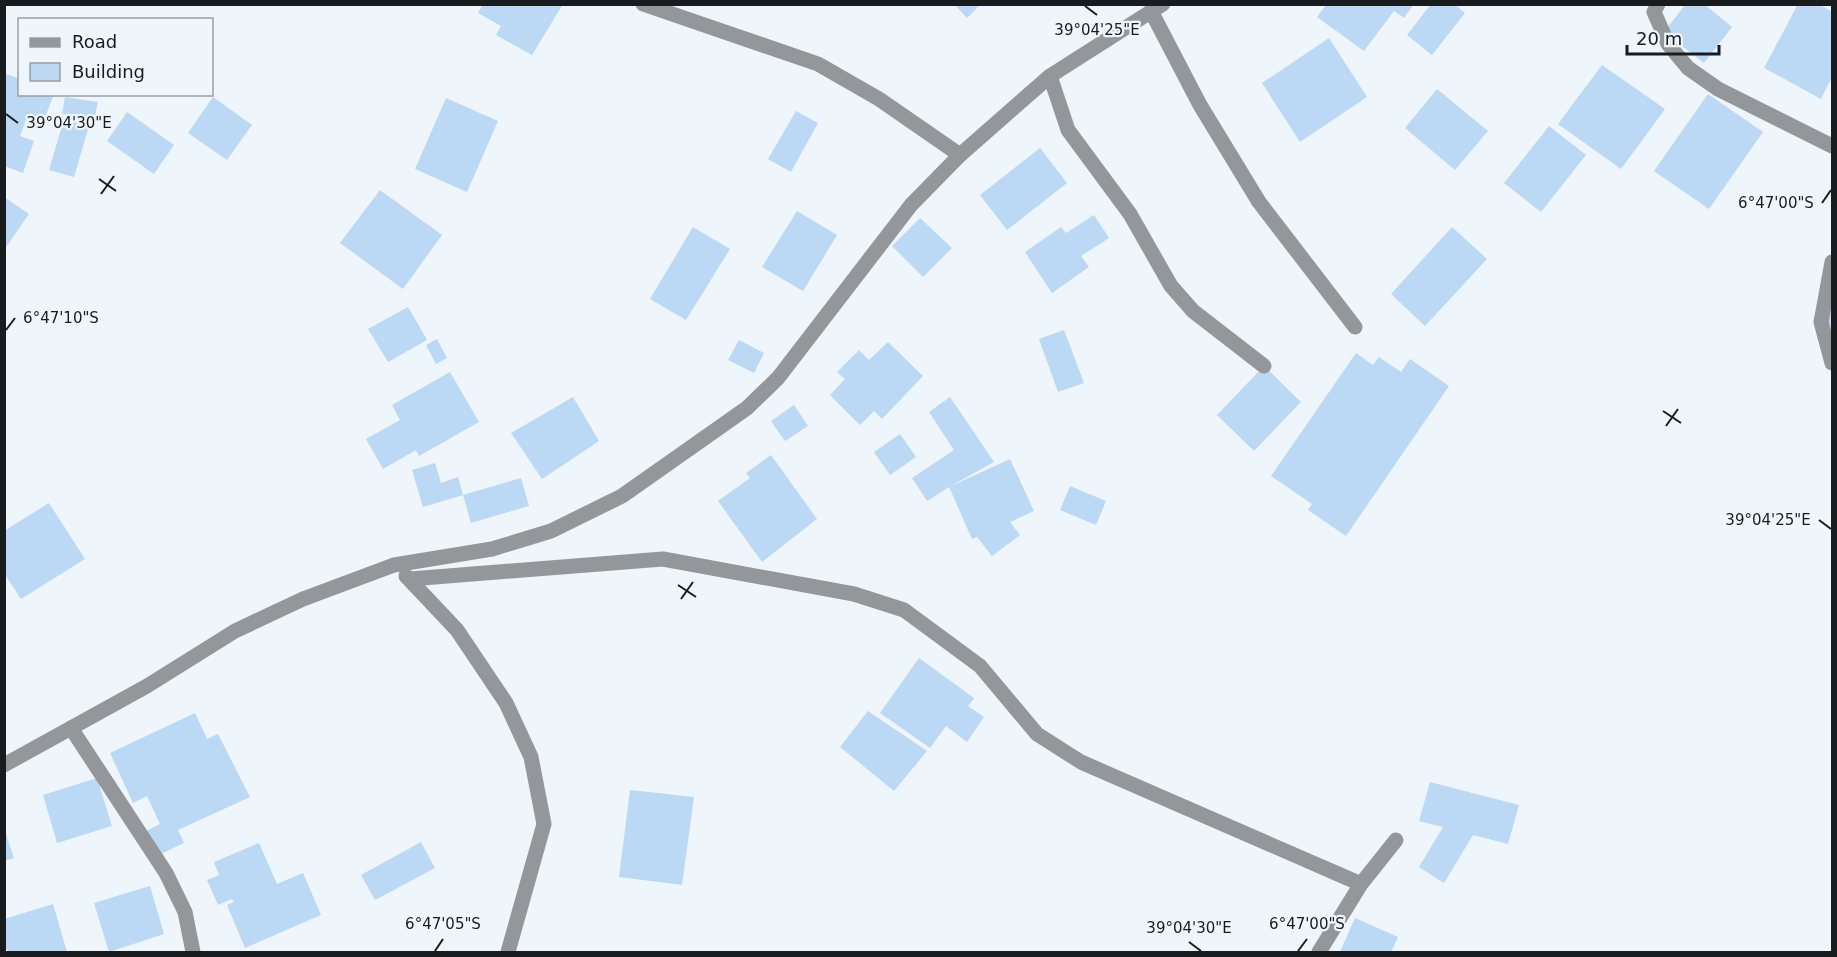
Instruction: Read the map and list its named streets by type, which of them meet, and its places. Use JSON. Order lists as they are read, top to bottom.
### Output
{
  "legend": ["Road", "Building"],
  "scale_bar": "20 m",
  "coordinates": [
    "39°04'25\"E",
    "39°04'30\"E",
    "6°47'00\"S",
    "6°47'10\"S",
    "6°47'05\"S"
  ]
}
